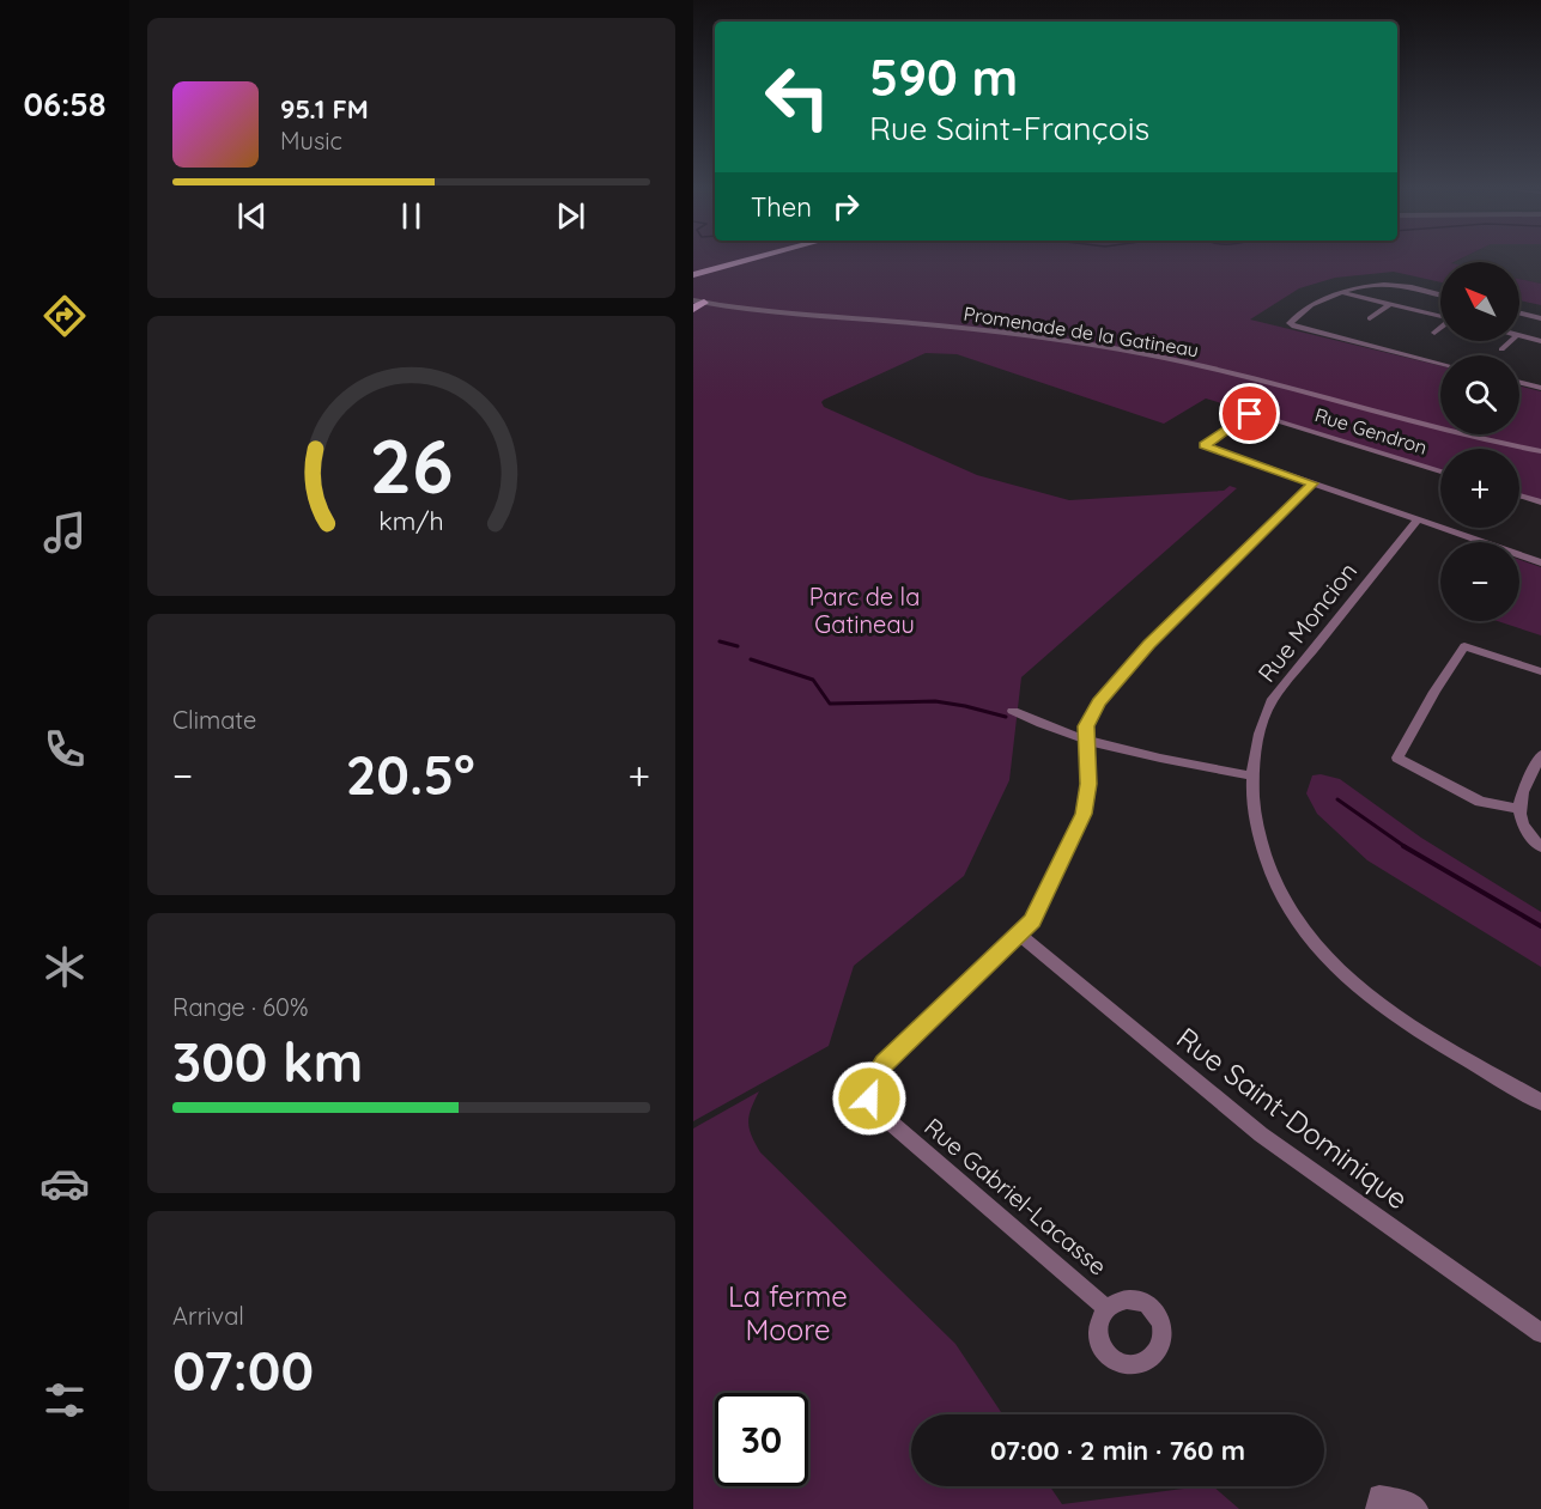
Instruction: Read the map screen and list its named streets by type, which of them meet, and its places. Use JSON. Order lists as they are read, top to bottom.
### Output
{
  "streets": {
    "street": [
      "Promenade de la Gatineau",
      "Rue Gendron",
      "Rue Moncion",
      "Rue Saint-Dominique",
      "Rue Gabriel-Lacasse"
    ]
  },
  "crossings": [
    ["Rue Gendron", "Rue Gabriel-Lacasse"],
    ["Rue Saint-Dominique", "Rue Gabriel-Lacasse"]
  ],
  "parks": ["Parc de la Gatineau", "La ferme Moore"],
  "north": "top left",
  "page": {
    "tabs": "06:58",
    "turn": ["590 m", "Rue Saint-François"],
    "song": ["95.1 FM", "Music"],
    "then": "Then",
    "map_buttons": ["+", "−"],
    "tile": [
      "Climate",
      ["Range · 60%", "300 km"],
      ["Arrival", "07:00"]
    ],
    "heat": ["−", "20.5°", "+"],
    "limit": "30",
    "trip": "07:00 · 2 min · 760 m",
    "gauge": ["26", "km/h"]
  }
}
